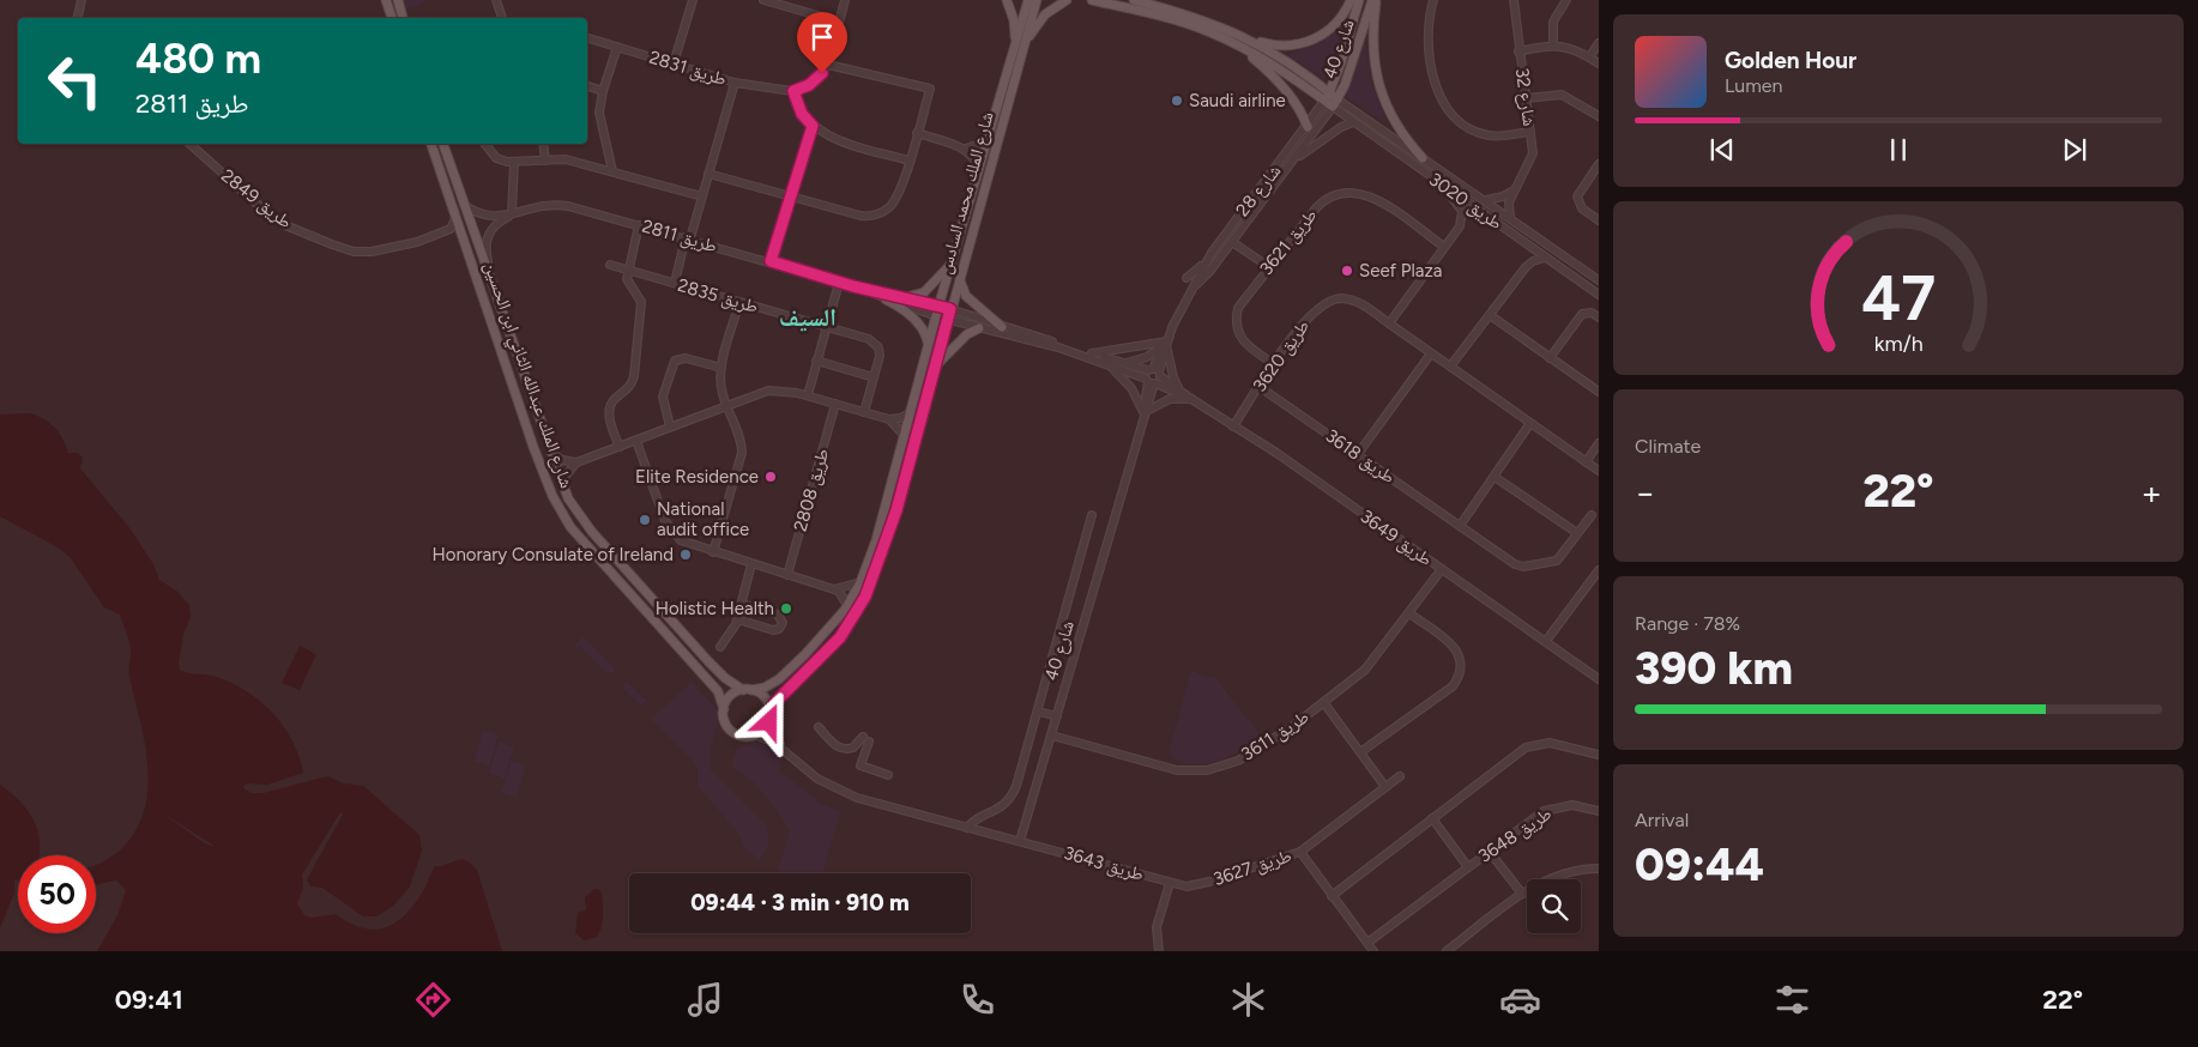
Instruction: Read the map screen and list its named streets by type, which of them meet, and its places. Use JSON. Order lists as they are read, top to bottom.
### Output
{
  "streets": {
    "main road": ["شارع 40", "شارع الملك محمد السادس", "شارع الملك عبدالله الثاني ابن الحسين"],
    "street": [
      "طريق 2831",
      "شارع 32",
      "شارع 28",
      "طريق 2849",
      "طريق 3020",
      "طريق 2811",
      "طريق 3621",
      "طريق 2835",
      "طريق 3620",
      "طريق 3618",
      "طريق 2808",
      "طريق 3649",
      "طريق 3611",
      "طريق 3648",
      "طريق 3643",
      "طريق 3627"
    ]
  },
  "crossings": [
    ["شارع 40", "شارع 28"],
    ["شارع 40", "طريق 3020"],
    ["شارع 40", "طريق 2811"],
    ["شارع 40", "طريق 3649"],
    ["شارع 40", "طريق 3611"],
    ["شارع 40", "طريق 3643"],
    ["شارع 28", "طريق 3020"],
    ["شارع 28", "طريق 2811"],
    ["شارع 28", "طريق 3649"],
    ["شارع الملك محمد السادس", "طريق 2811"],
    ["شارع الملك محمد السادس", "شارع الملك عبدالله الثاني ابن الحسين"],
    ["طريق 2849", "شارع الملك عبدالله الثاني ابن الحسين"],
    ["طريق 2811", "شارع الملك عبدالله الثاني ابن الحسين"],
    ["طريق 2811", "طريق 3649"],
    ["طريق 3621", "طريق 3620"],
    ["طريق 3620", "طريق 3618"],
    ["طريق 3620", "طريق 3649"],
    ["طريق 3649", "طريق 3611"],
    ["طريق 3648", "طريق 3627"],
    ["طريق 3643", "طريق 3627"]
  ],
  "districts": ["السيف"],
  "places": [
    "Saudi airline",
    "Seef Plaza",
    "Elite Residence",
    "National audit office",
    "Honorary Consulate of Ireland",
    "Holistic Health"
  ],
  "page": {
    "turn": ["480 m", "طريق 2811"],
    "song": ["Golden Hour", "Lumen"],
    "tile": [
      "Climate",
      ["Range · 78%", "390 km"],
      ["Arrival", "09:44"]
    ],
    "heat": ["−", "22°", "+"],
    "limit": "50",
    "trip": "09:44 · 3 min · 910 m",
    "tabs": ["09:41", "22°"],
    "gauge": ["47", "km/h"]
  }
}
